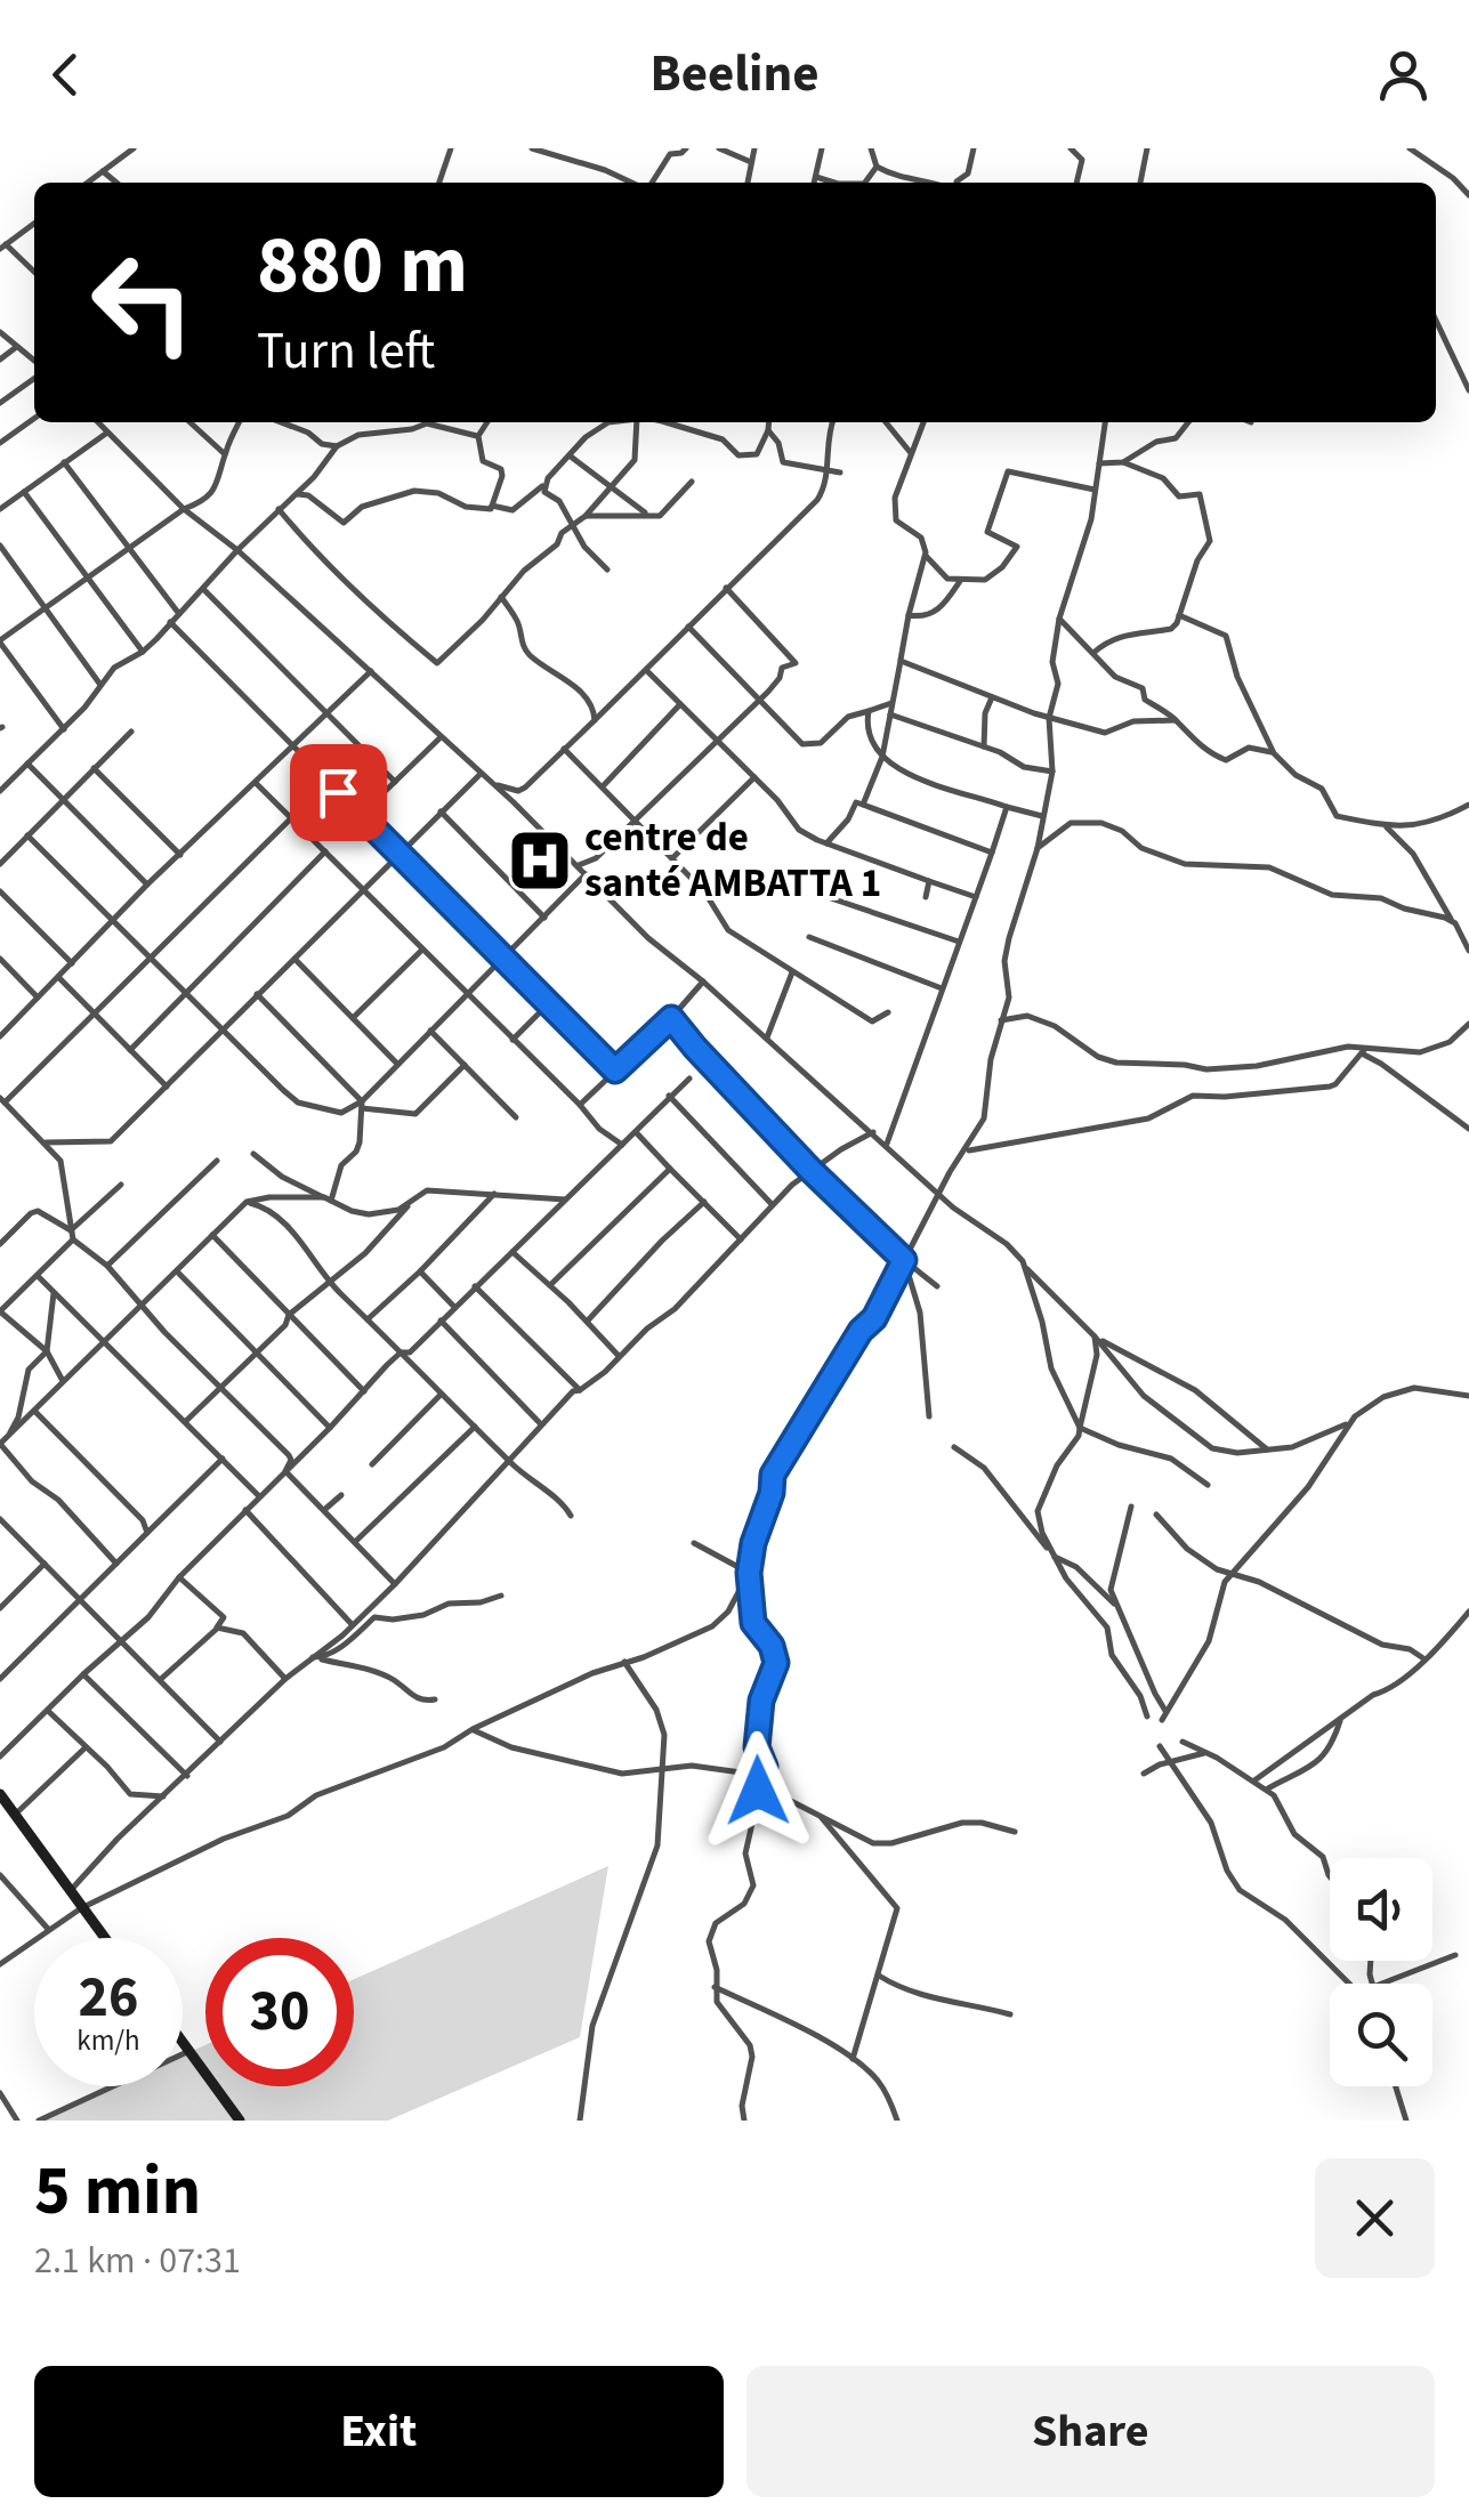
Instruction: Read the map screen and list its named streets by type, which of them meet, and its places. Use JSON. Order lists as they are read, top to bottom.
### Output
{
  "places": {
    "hospital": ["centre de santé AMBATTA 1"]
  },
  "page": {
    "header": "Beeline",
    "turn": ["880 m", "Turn left"],
    "speed": "26 km/h",
    "limit": "30",
    "heading": ["5 min", "2.1 km · 07:31"],
    "buttons": ["Exit", "Share"]
  }
}
